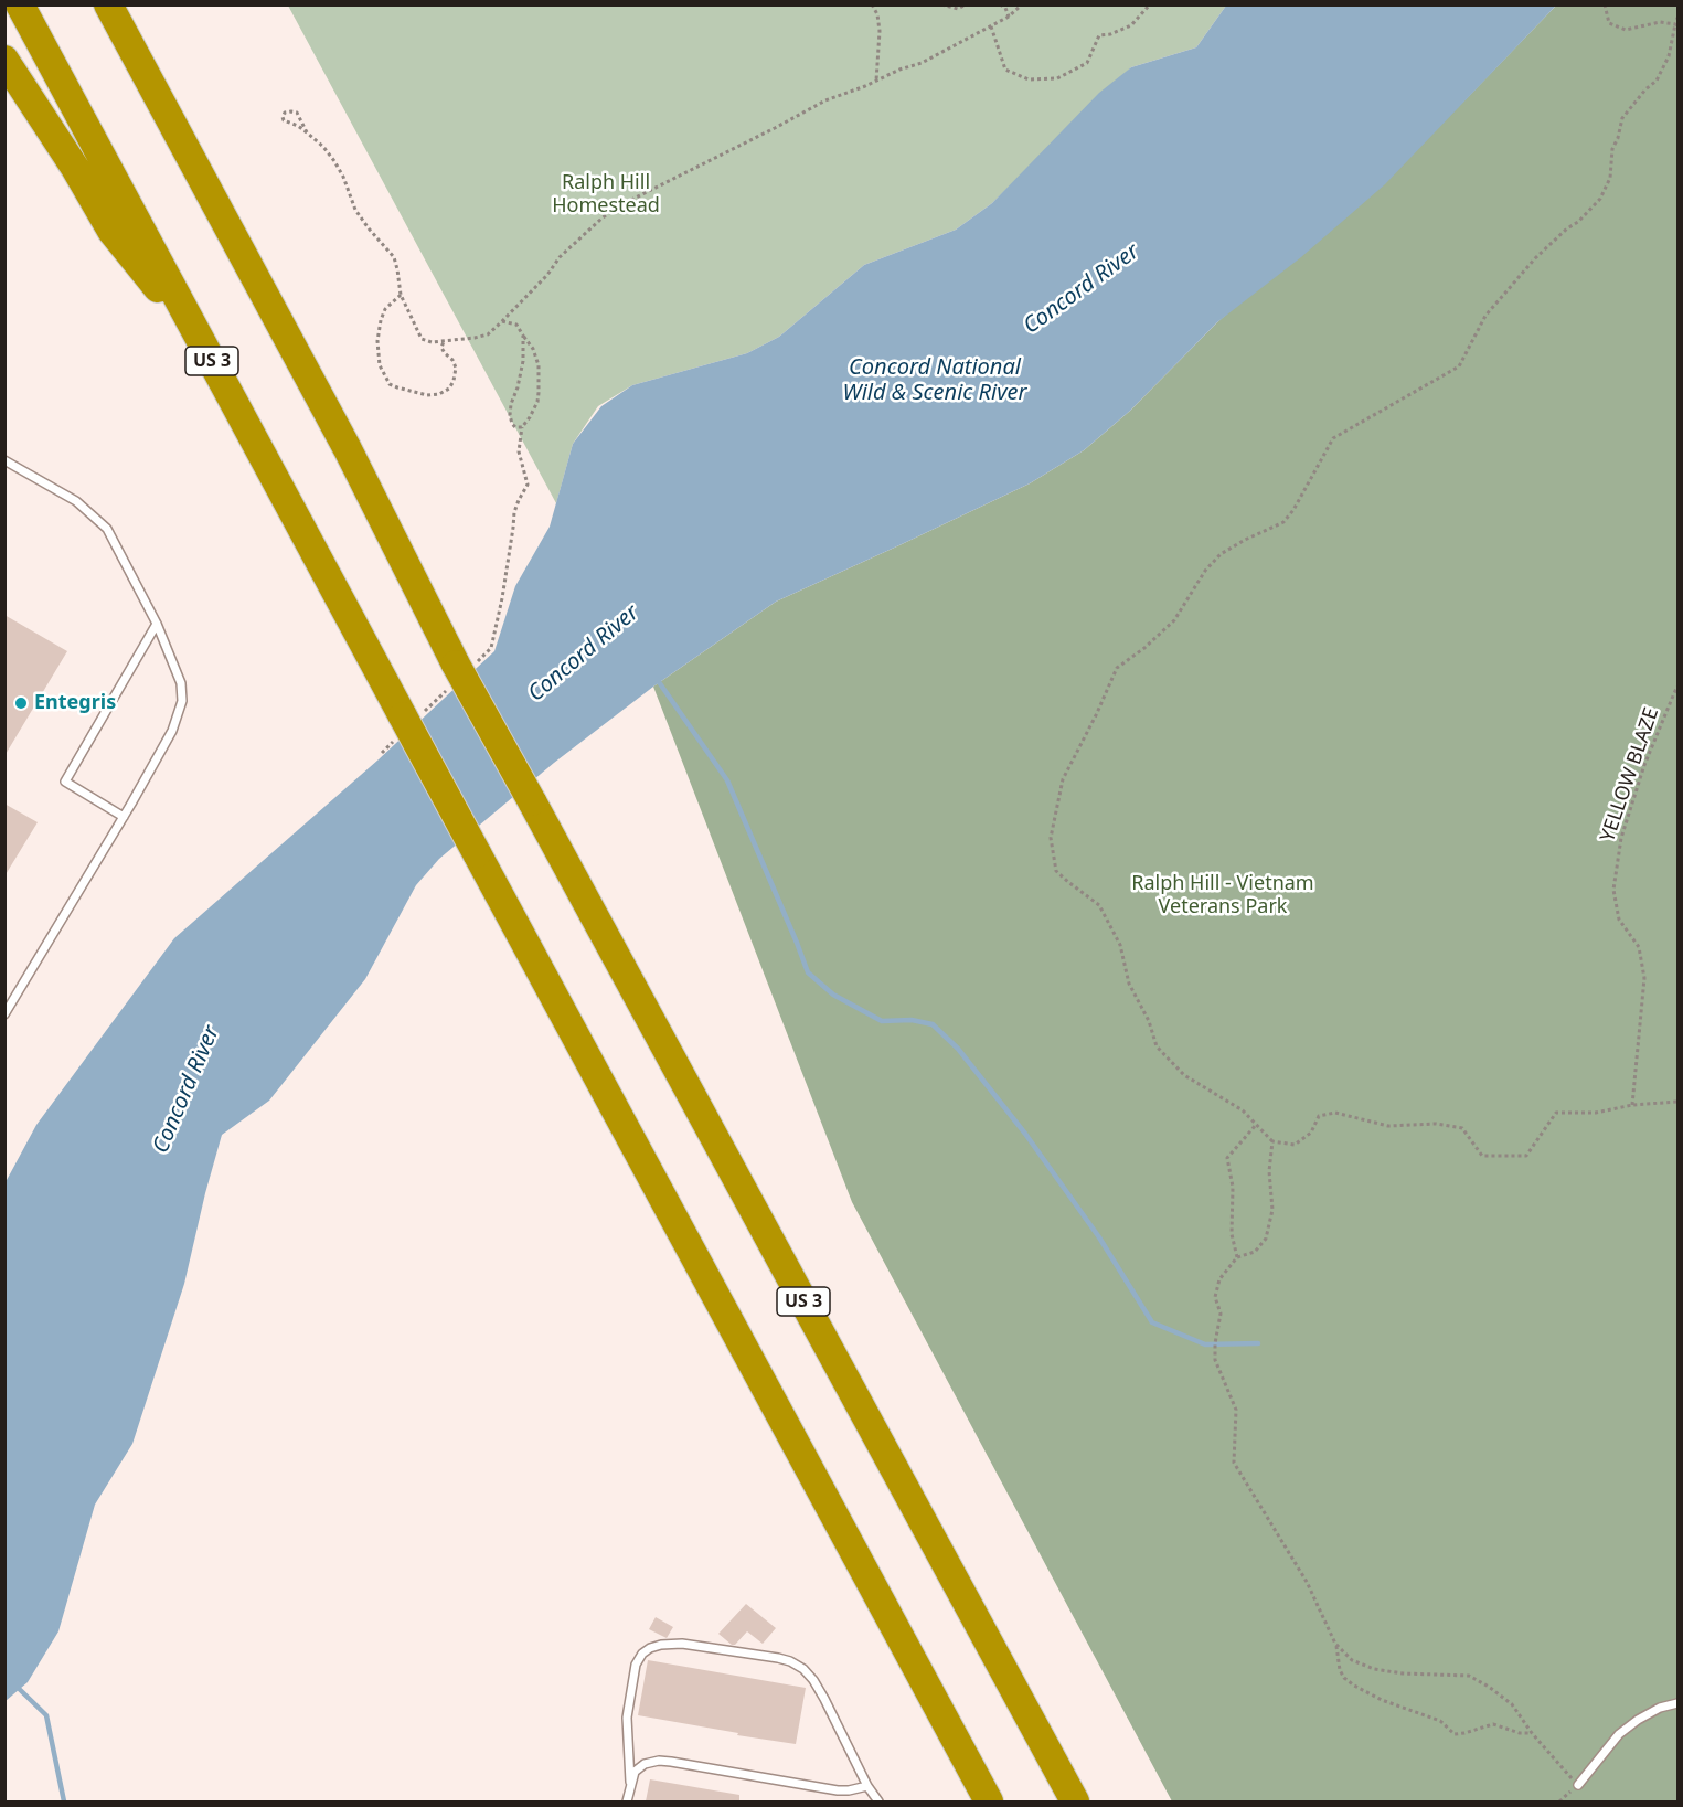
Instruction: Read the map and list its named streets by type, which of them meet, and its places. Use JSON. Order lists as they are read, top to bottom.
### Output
{
  "streets": {
    "highway": ["US 3"],
    "path": ["YELLOW BLAZE"]
  },
  "water": ["Concord River", "Concord National Wild & Scenic River"],
  "parks": ["Ralph Hill Homestead", "Ralph Hill - Vietnam Veterans Park"],
  "places": ["Entegris"]
}
